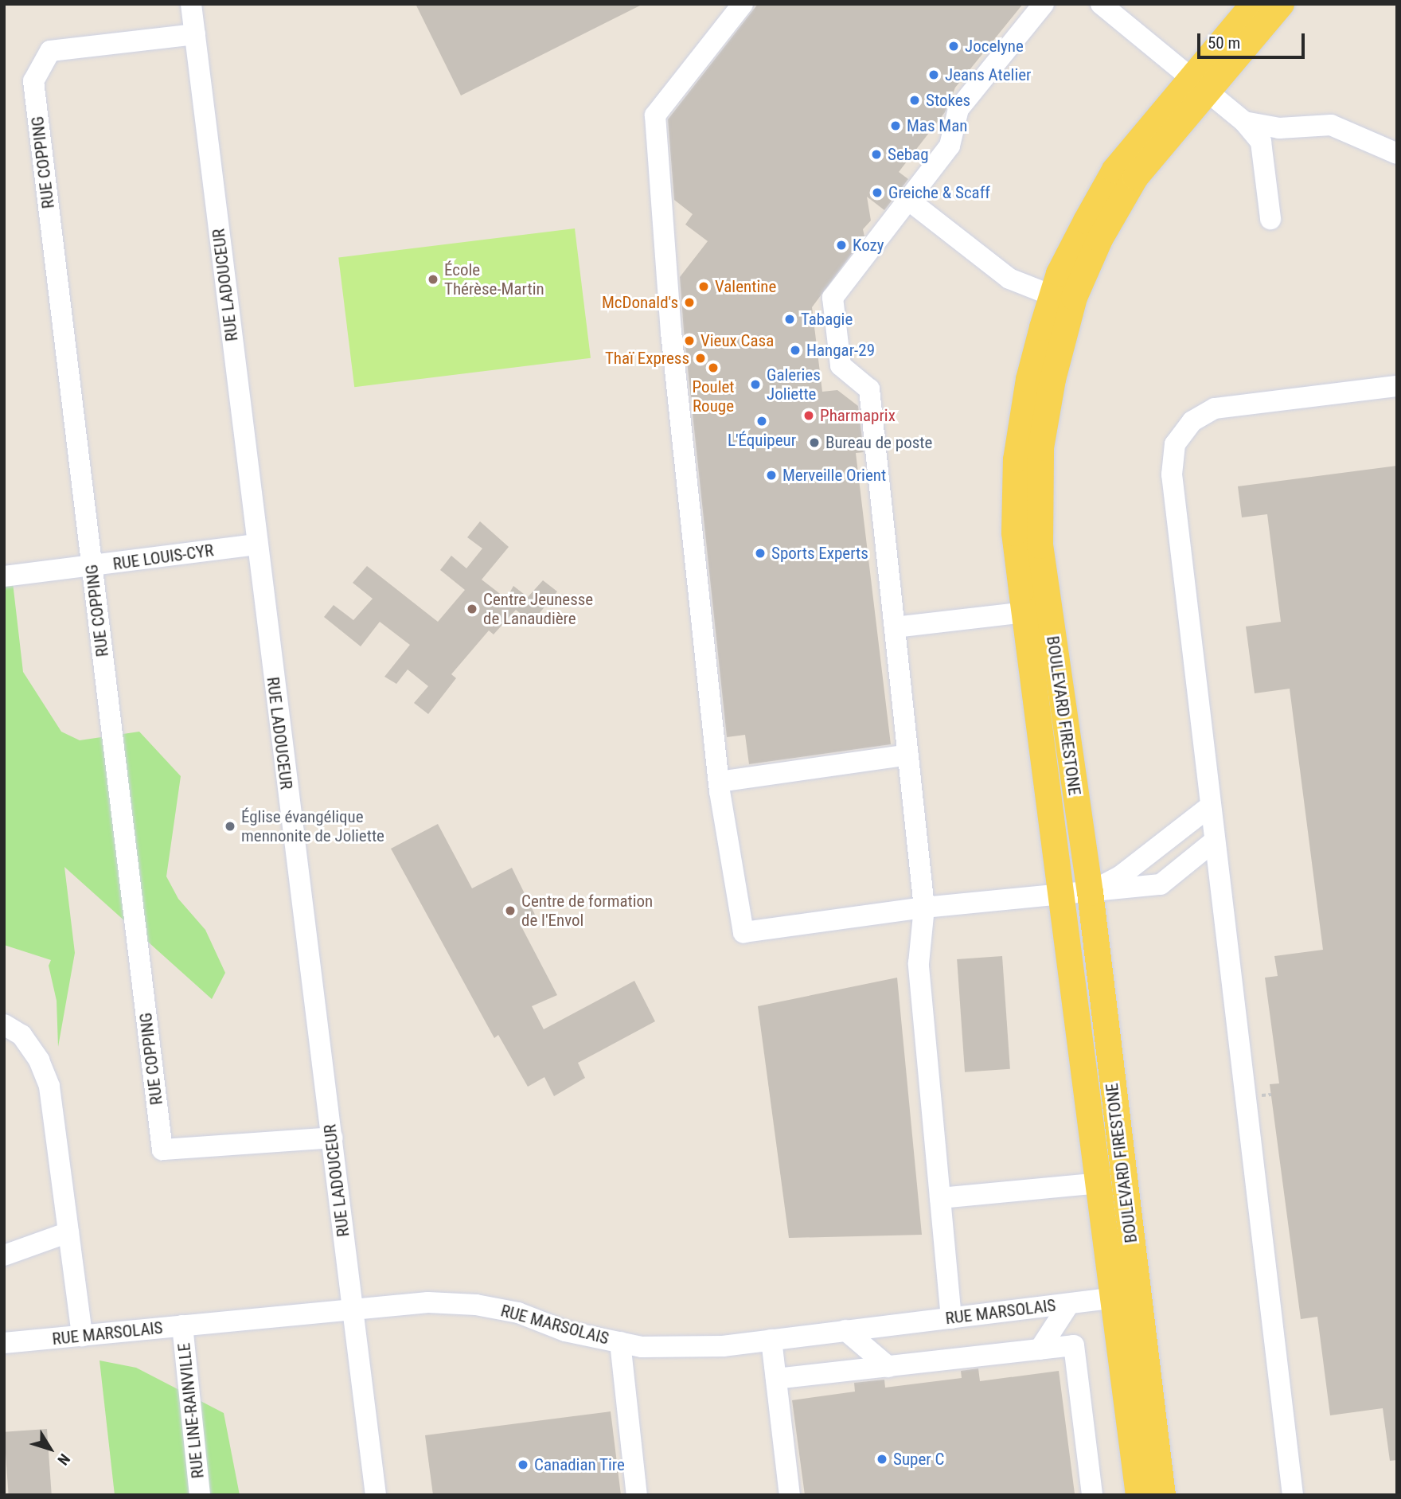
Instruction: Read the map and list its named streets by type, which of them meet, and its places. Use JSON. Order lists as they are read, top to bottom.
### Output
{
  "streets": {
    "main road": ["BOULEVARD FIRESTONE"],
    "street": [
      "RUE COPPING",
      "RUE LADOUCEUR",
      "RUE LOUIS-CYR",
      "RUE MARSOLAIS",
      "RUE LINE-RAINVILLE"
    ]
  },
  "crossings": [
    ["RUE COPPING", "RUE LADOUCEUR"],
    ["RUE COPPING", "RUE LOUIS-CYR"],
    ["RUE LADOUCEUR", "RUE LOUIS-CYR"],
    ["RUE LADOUCEUR", "RUE MARSOLAIS"],
    ["BOULEVARD FIRESTONE", "RUE MARSOLAIS"],
    ["RUE MARSOLAIS", "RUE LINE-RAINVILLE"]
  ],
  "places": [
    "Jocelyne",
    "Jeans Atelier",
    "Stokes",
    "Mas Man",
    "Sebag",
    "Greiche & Scaff",
    "Kozy",
    "École Thérèse-Martin",
    "Valentine",
    "McDonald's",
    "Tabagie",
    "Vieux Casa",
    "Hangar-29",
    "Thaï Express",
    "Poulet Rouge",
    "Galeries Joliette",
    "Pharmaprix",
    "L'Équipeur",
    "Bureau de poste",
    "Merveille Orient",
    "Sports Experts",
    "Centre Jeunesse de Lanaudière",
    "Église évangélique mennonite de Joliette",
    "Centre de formation de l'Envol",
    "Super C",
    "Canadian Tire"
  ],
  "scale_bar": "50 m",
  "north": "bottom right"
}
